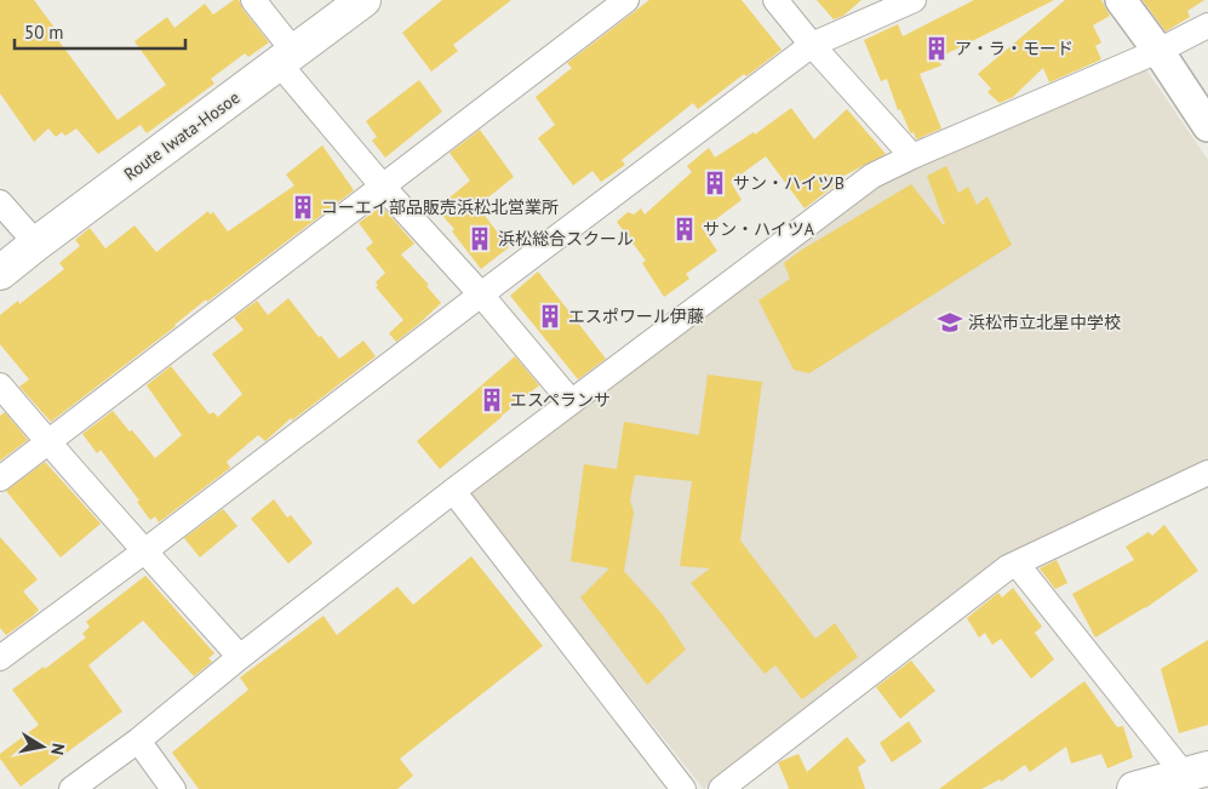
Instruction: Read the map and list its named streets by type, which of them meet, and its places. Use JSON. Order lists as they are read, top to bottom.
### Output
{
  "streets": {
    "main road": ["Route Iwata-Hosoe"]
  },
  "places": {
    "building": [
      "ア・ラ・モード",
      "サン・ハイツB",
      "コーエイ部品販売浜松北営業所",
      "サン・ハイツA",
      "浜松総合スクール",
      "エスポワール伊藤",
      "エスペランサ"
    ],
    "school or university": ["浜松市立北星中学校"]
  },
  "scale_bar": "50 m",
  "north": "right"
}
